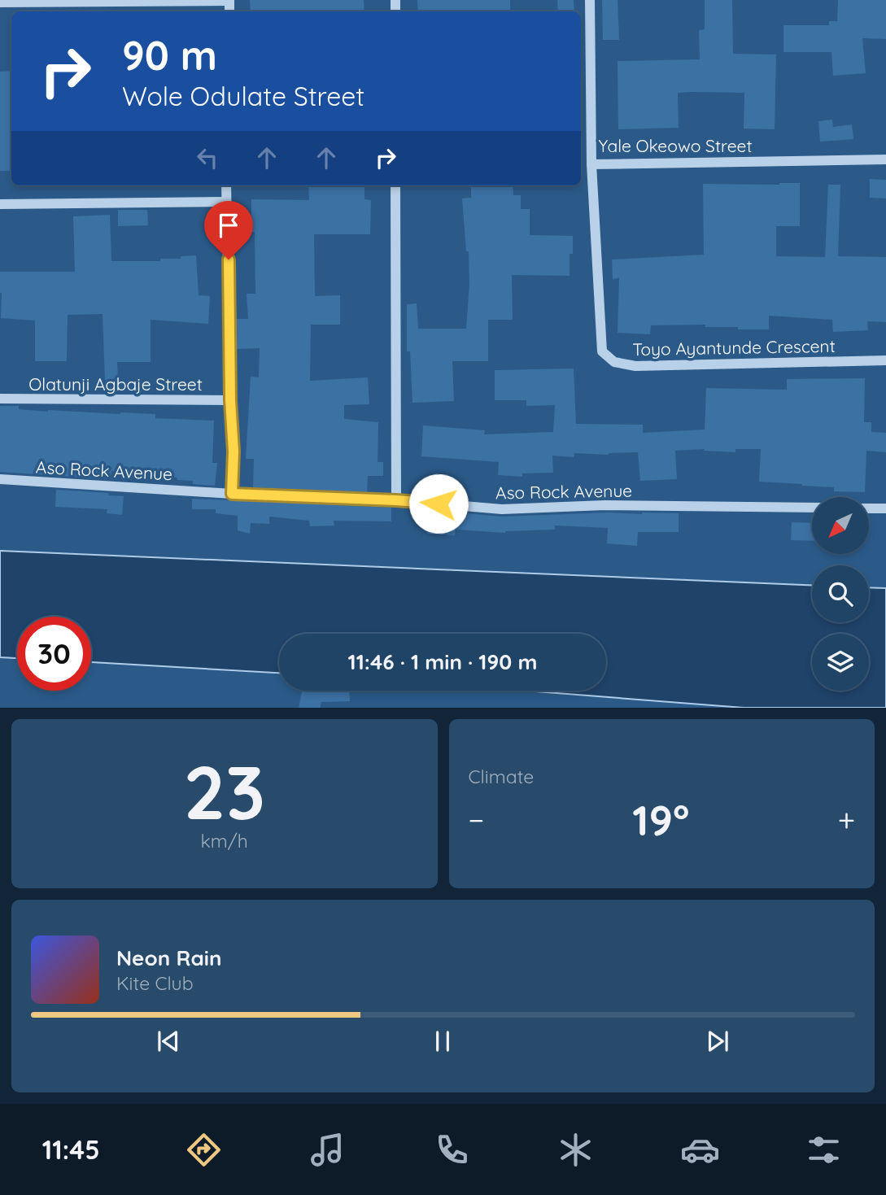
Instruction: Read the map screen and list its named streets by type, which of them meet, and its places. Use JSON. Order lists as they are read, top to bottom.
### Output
{
  "streets": {
    "street": [
      "Yale Okeowo Street",
      "Toyo Ayantunde Crescent",
      "Olatunji Agbaje Street",
      "Aso Rock Avenue"
    ]
  },
  "crossings": [
    ["Yale Okeowo Street", "Toyo Ayantunde Crescent"]
  ],
  "north": "bottom left",
  "page": {
    "turn": ["90 m", "Wole Odulate Street"],
    "limit": "30",
    "trip": "11:46 · 1 min · 190 m",
    "tile": [
      ["23", "km/h"],
      "Climate"
    ],
    "heat": ["−", "19°", "+"],
    "song": ["Neon Rain", "Kite Club"],
    "tabs": "11:45"
  }
}
